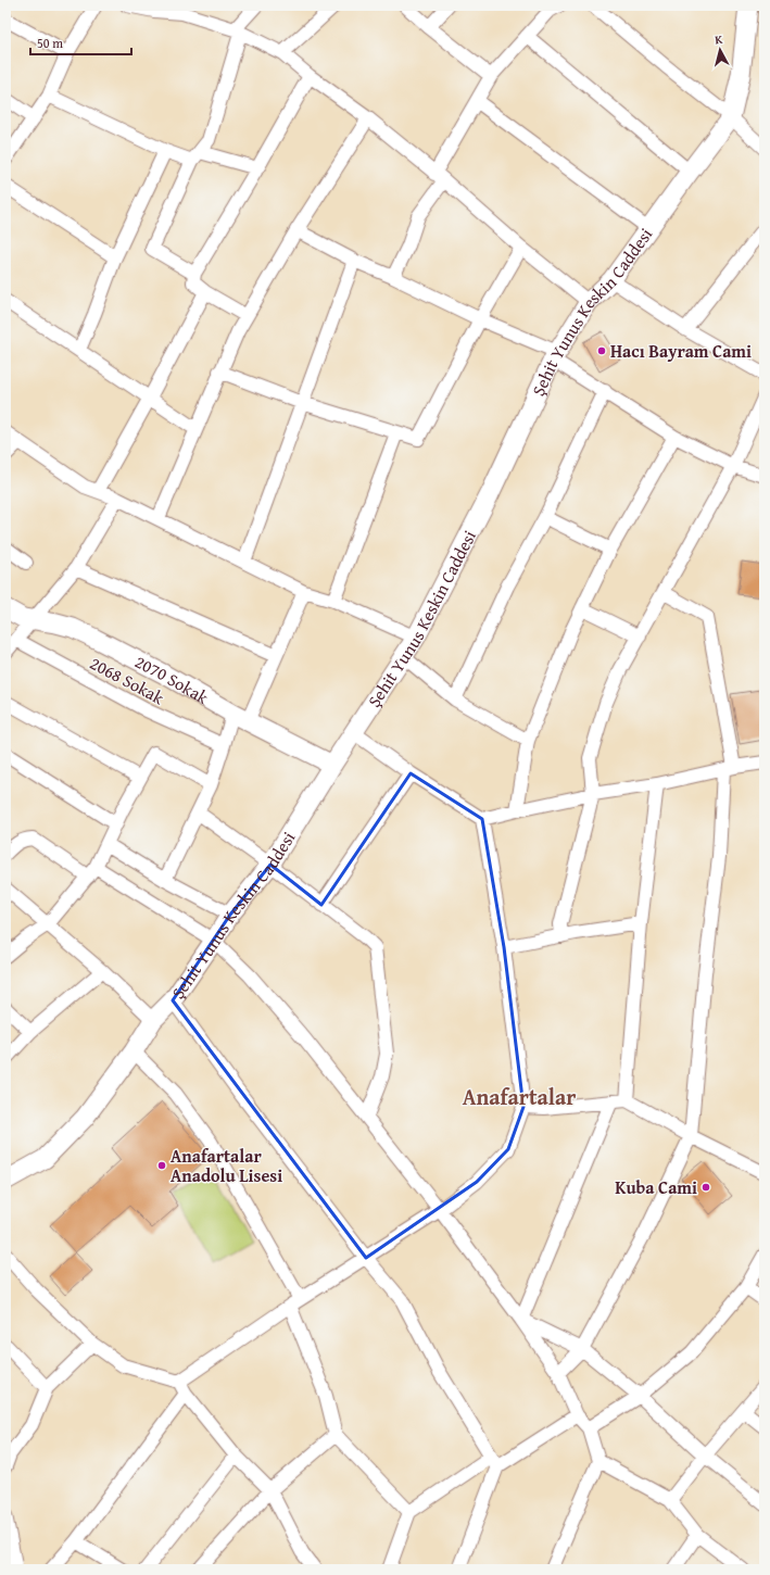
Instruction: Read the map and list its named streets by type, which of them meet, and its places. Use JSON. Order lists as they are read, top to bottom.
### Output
{
  "streets": {
    "street": ["Şehit Yunus Keskin Caddesi", "2070 Sokak", "2068 Sokak"]
  },
  "crossings": [
    ["Şehit Yunus Keskin Caddesi", "2070 Sokak"]
  ],
  "districts": ["Anafartalar"],
  "places": ["Hacı Bayram Cami", "Anafartalar Anadolu Lisesi", "Kuba Cami"],
  "scale_bar": "50 m",
  "north": "top"
}
